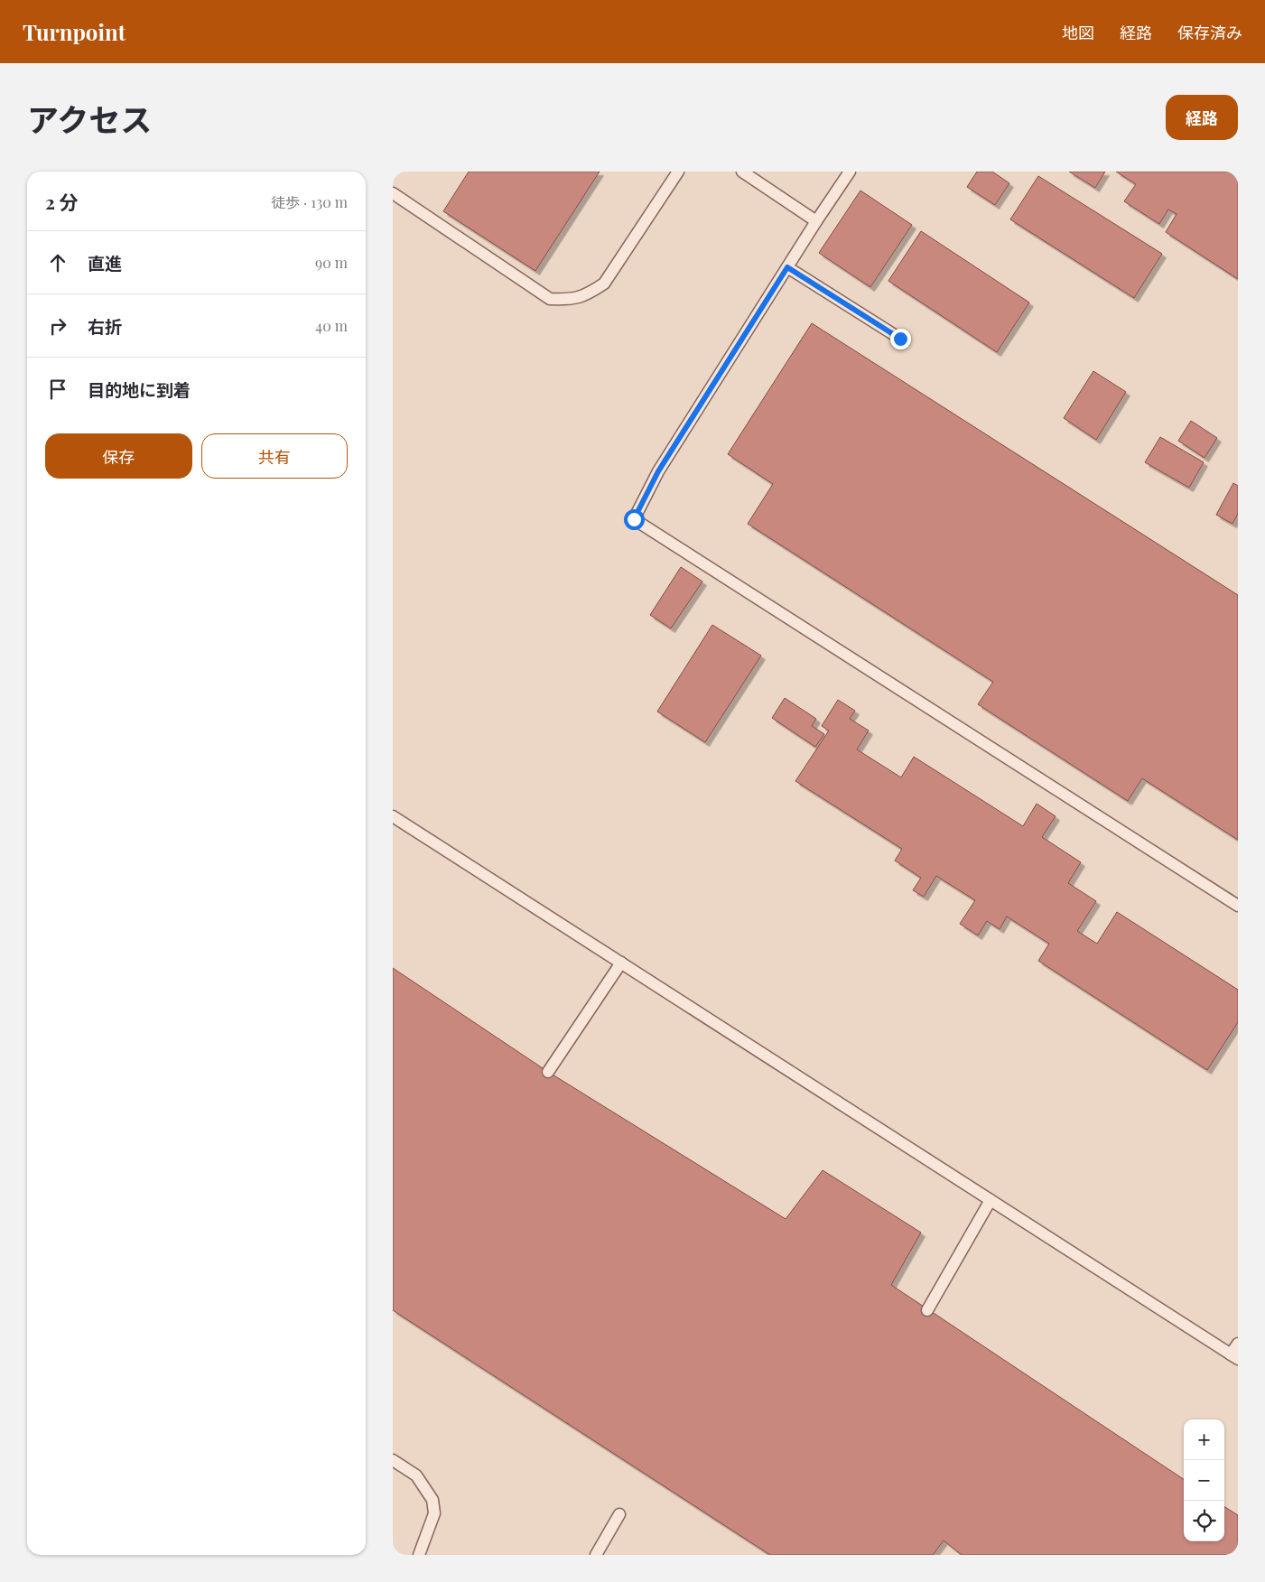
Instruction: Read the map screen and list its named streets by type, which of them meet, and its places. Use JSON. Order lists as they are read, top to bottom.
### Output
{
  "page": {
    "header": "Turnpoint",
    "nav": ["地図", "経路", "保存済み"],
    "title": "アクセス",
    "buttons": [
      "経路",
      ["保存", "共有"]
    ],
    "heading": ["2 分", "徒歩 · 130 m"],
    "list": [
      ["直進", "90 m"],
      ["右折", "40 m"],
      "目的地に到着"
    ],
    "map_buttons": ["+", "−"]
  }
}
